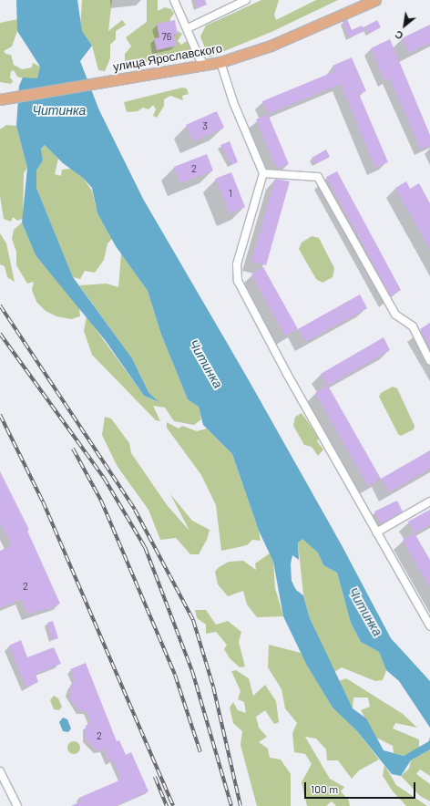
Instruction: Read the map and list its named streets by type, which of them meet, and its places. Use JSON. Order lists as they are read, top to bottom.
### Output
{
  "streets": {
    "main road": ["улица Ярославского"]
  },
  "water": ["Читинка"],
  "house_numbers": [
    "76",
    "3",
    "2",
    "1",
    "2",
    "2"
  ],
  "scale_bar": "100 m",
  "north": "bottom left"
}
